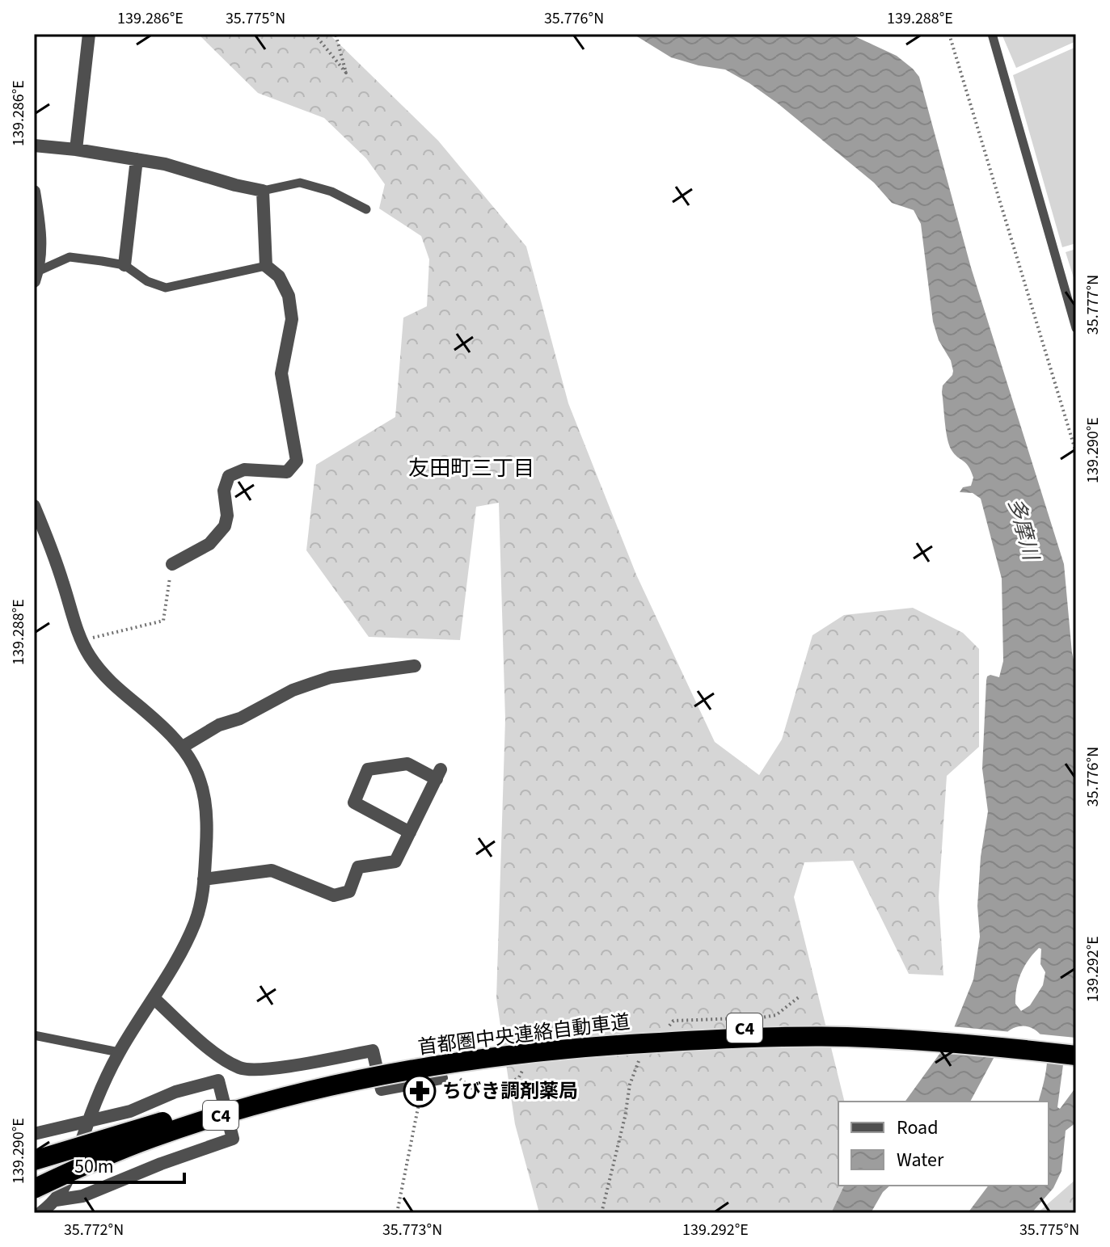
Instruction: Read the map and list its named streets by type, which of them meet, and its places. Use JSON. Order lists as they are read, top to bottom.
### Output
{
  "streets": {
    "highway": ["C4", "首都圏中央連絡自動車道"]
  },
  "districts": ["友田町三丁目"],
  "water": ["多摩川"],
  "places": {
    "pharmacy": ["ちびき調剤薬局"]
  },
  "legend": ["Road", "Water"],
  "scale_bar": "50 m",
  "coordinates": [
    "139.286°E",
    "35.775°N",
    "35.776°N",
    "139.288°E",
    "35.777°N",
    "139.290°E",
    "139.292°E",
    "35.772°N",
    "35.773°N"
  ]
}
